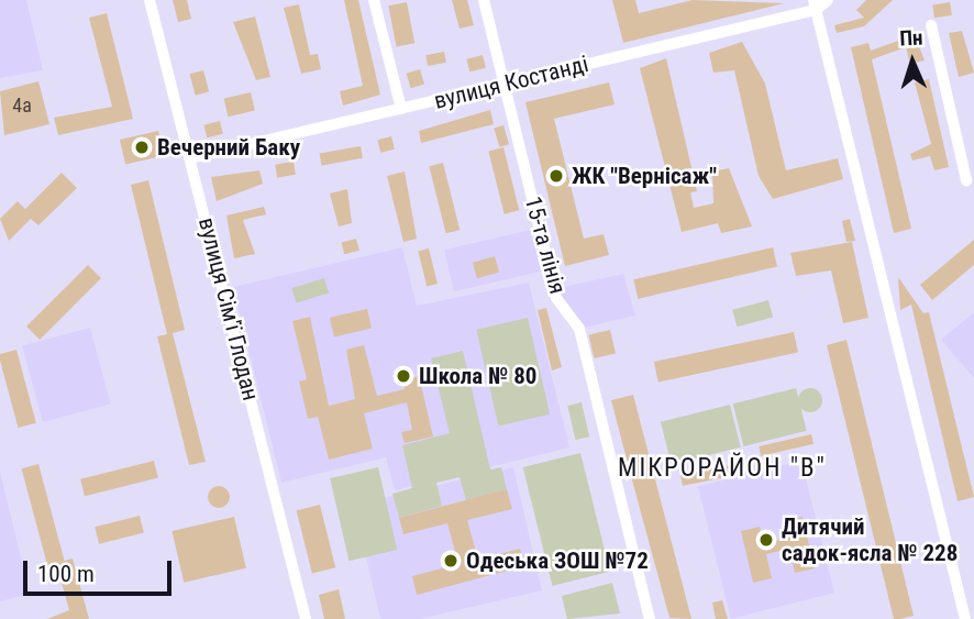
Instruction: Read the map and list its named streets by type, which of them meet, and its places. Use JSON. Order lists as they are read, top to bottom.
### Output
{
  "streets": {
    "street": ["вулиця Костанді", "15-та лінія", "вулиця Сім'ї Глодан"]
  },
  "crossings": [
    ["вулиця Костанді", "15-та лінія"],
    ["вулиця Костанді", "вулиця Сім'ї Глодан"]
  ],
  "districts": ["МІКРОРАЙОН \"В\""],
  "places": [
    "Вечерний Баку",
    "ЖК \"Вернісаж\"",
    "Школа № 80",
    "Дитячий садок-ясла № 228",
    "Одеська ЗОШ №72"
  ],
  "house_numbers": ["4а"],
  "scale_bar": "100 m",
  "north": "top"
}
